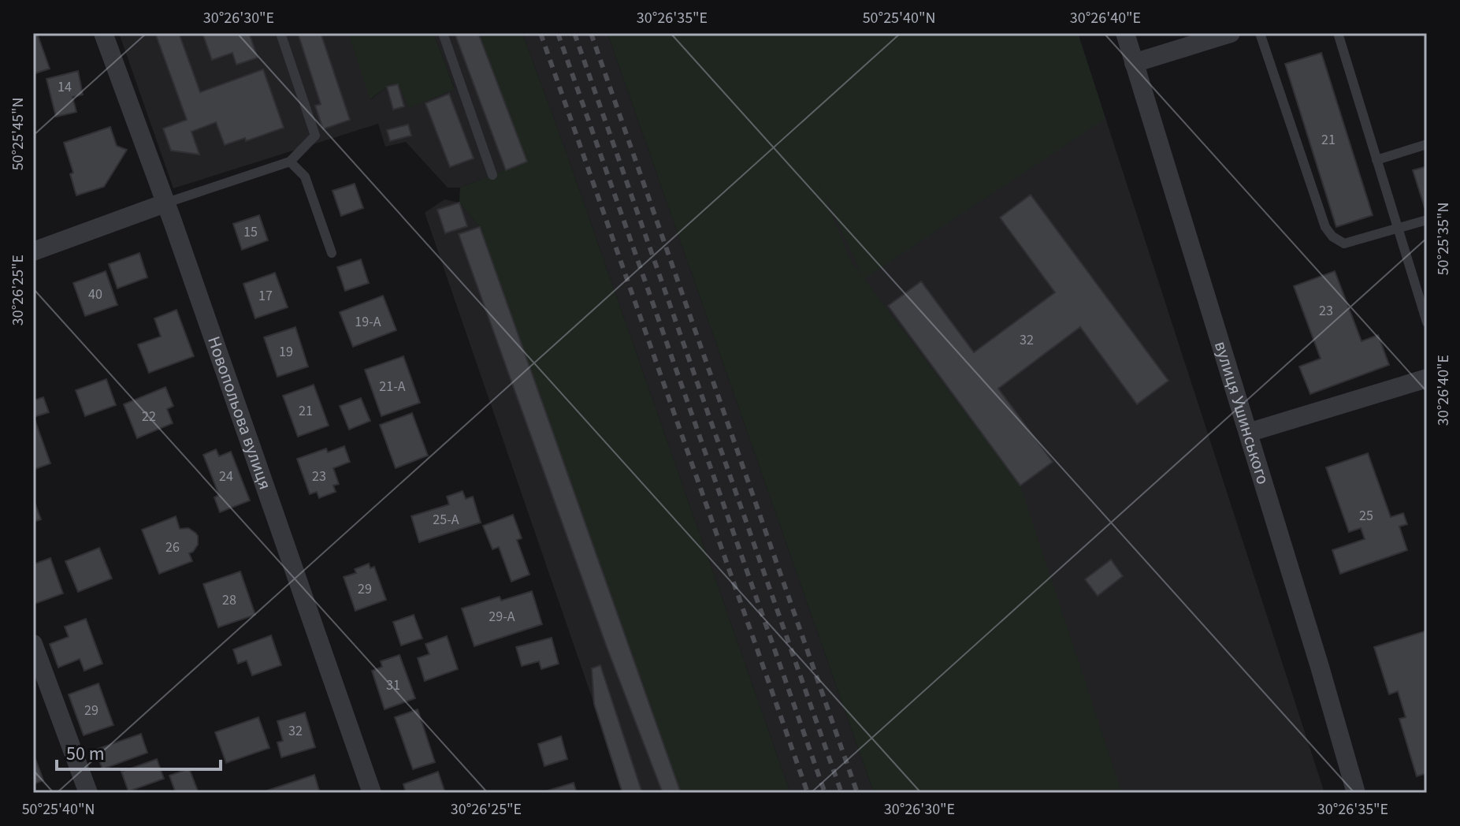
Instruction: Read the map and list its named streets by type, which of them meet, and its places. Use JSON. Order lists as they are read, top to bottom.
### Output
{
  "streets": {
    "street": ["Новопольова вулиця", "вулиця Ушинського"]
  },
  "house_numbers": [
    "14",
    "21",
    "15",
    "40",
    "17",
    "23",
    "19-А",
    "32",
    "19",
    "21-А",
    "21",
    "22",
    "24",
    "23",
    "25",
    "25-А",
    "26",
    "29",
    "28",
    "29-А",
    "31",
    "29",
    "32"
  ],
  "scale_bar": "50 m",
  "coordinates": [
    "30°26'30\"E",
    "30°26'35\"E",
    "50°25'40\"N",
    "30°26'40\"E",
    "50°25'45\"N",
    "50°25'35\"N",
    "30°26'25\"E"
  ]
}
